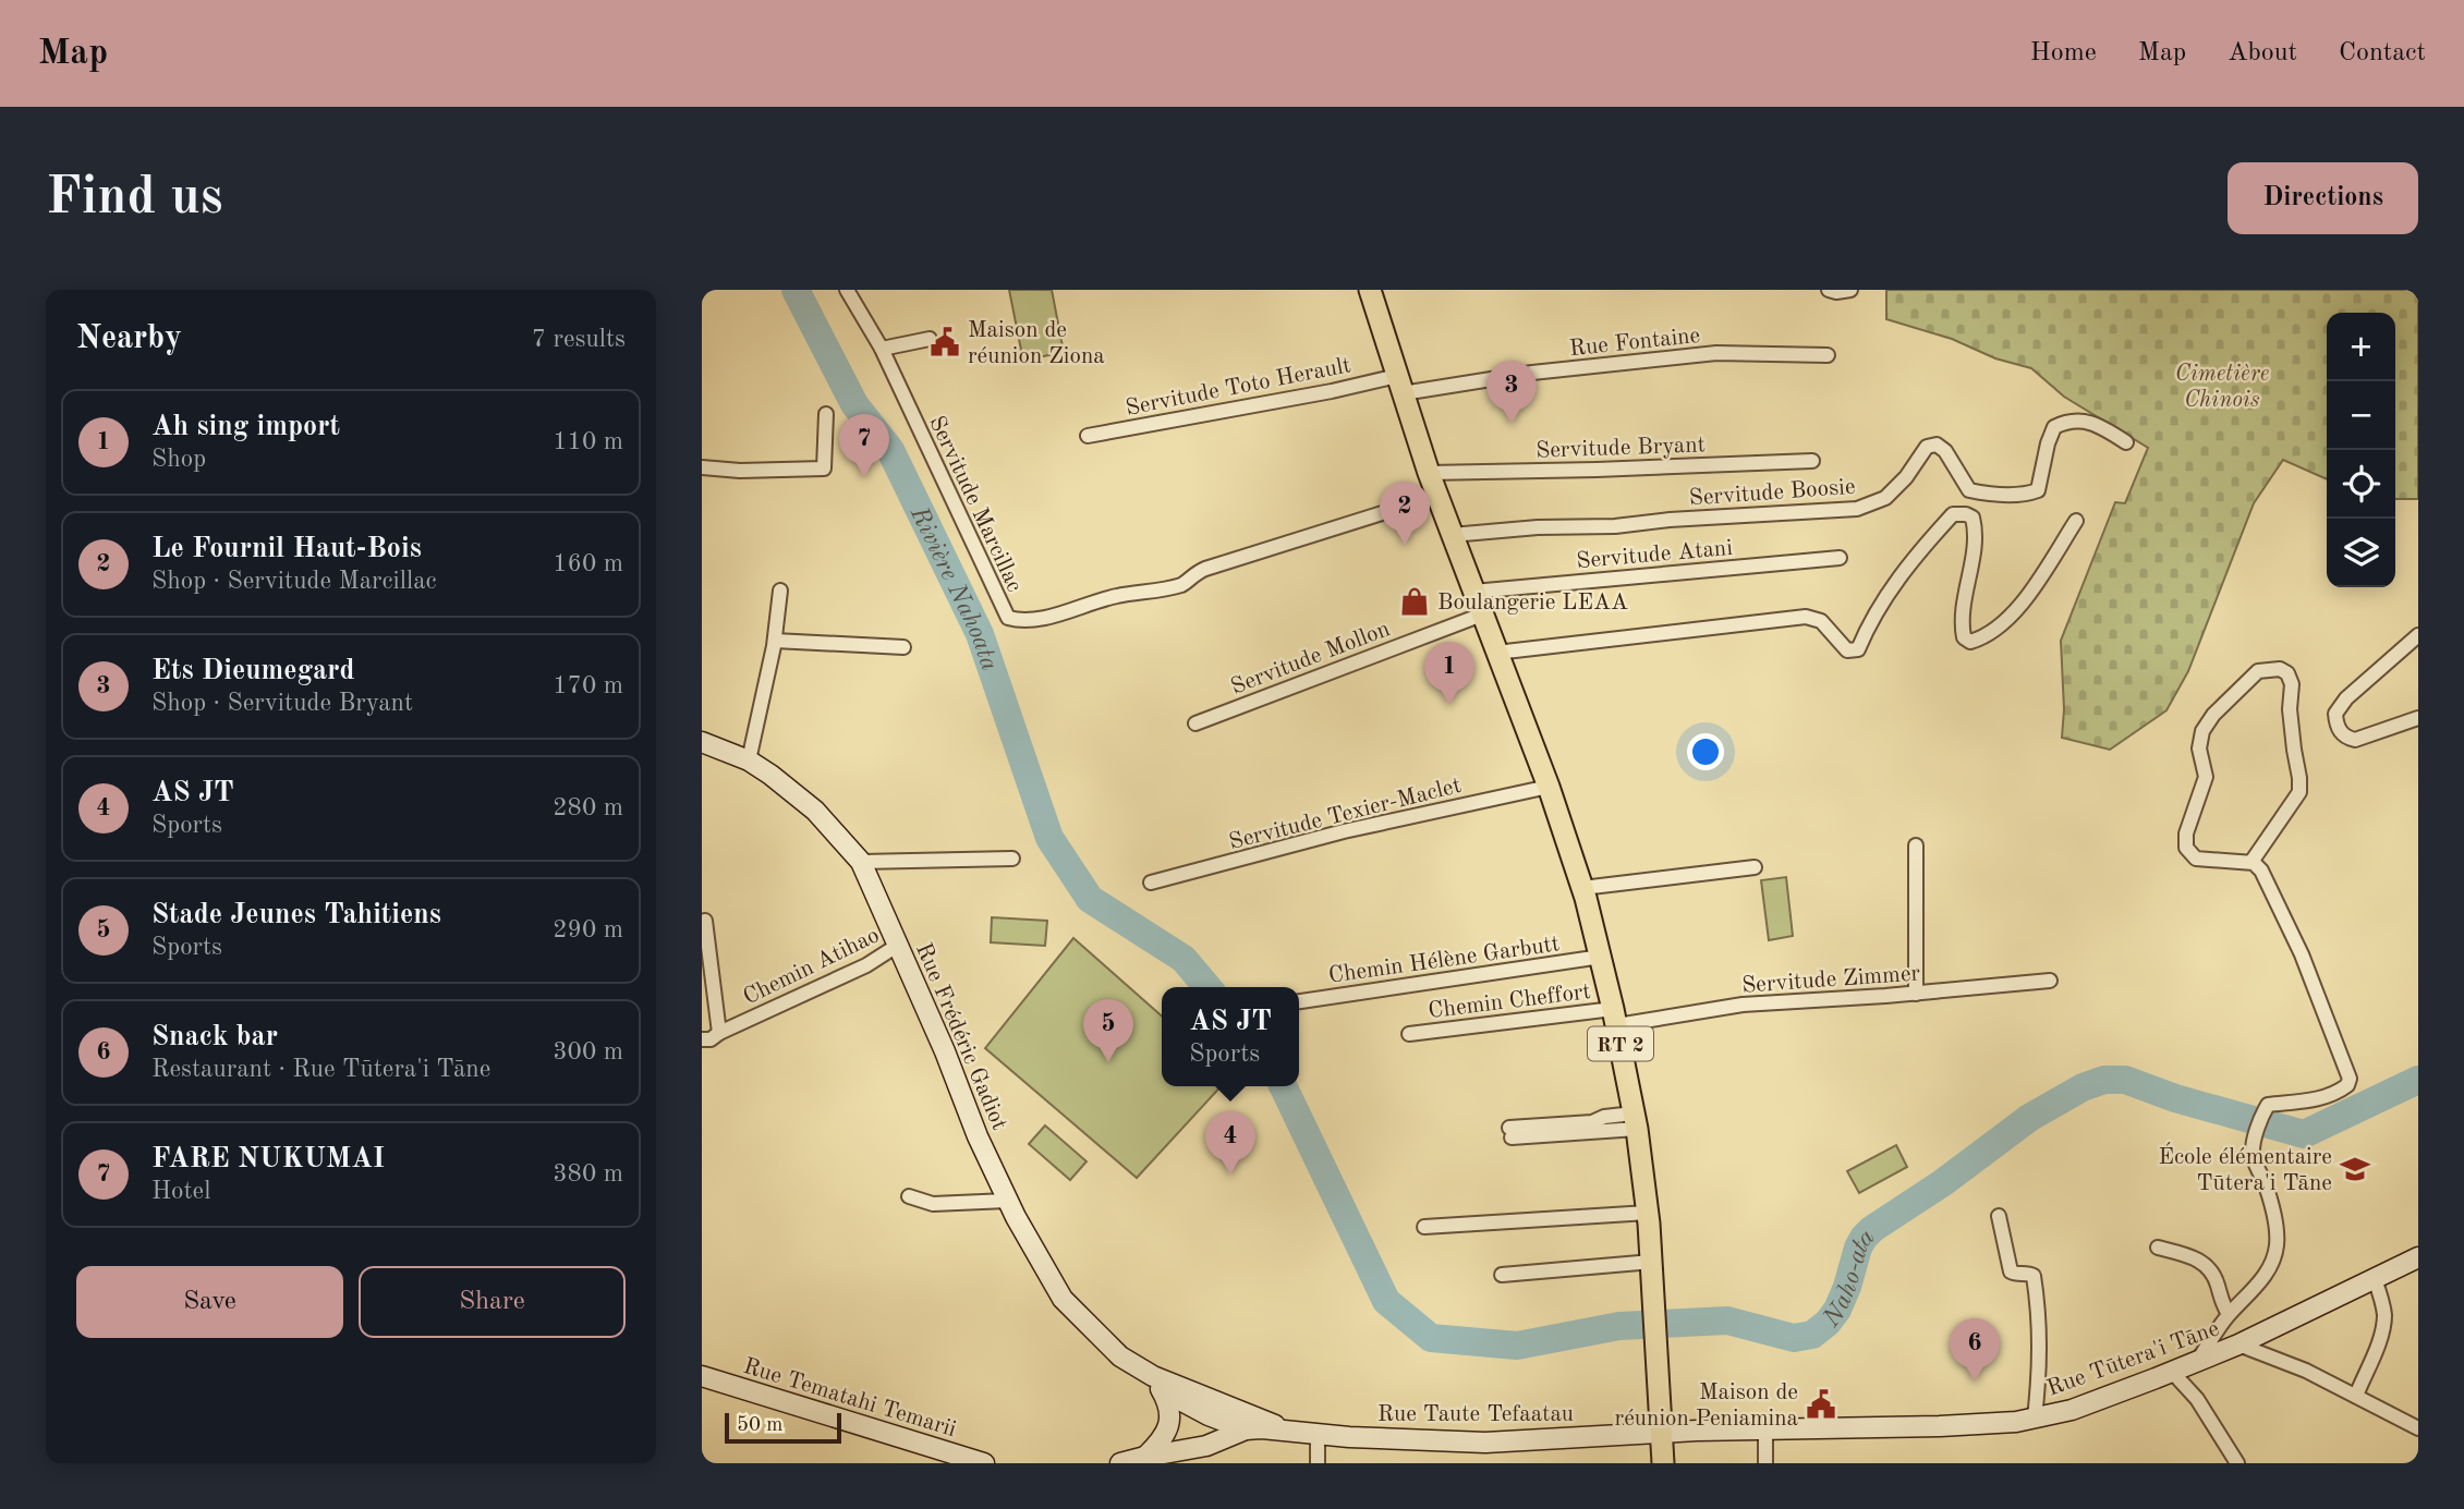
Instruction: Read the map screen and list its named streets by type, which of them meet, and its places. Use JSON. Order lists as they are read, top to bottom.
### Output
{
  "streets": {
    "main road": [
      "Rue Frédéric Gadiot",
      "RT 2",
      "Rue Tūtera'i Tāne",
      "Rue Tematahi Temarii",
      "Rue Taute Tefaatau"
    ],
    "street": [
      "Rue Fontaine",
      "Servitude Toto Herault",
      "Servitude Bryant",
      "Servitude Boosie",
      "Servitude Marcillac",
      "Servitude Atani",
      "Servitude Mollon",
      "Servitude Texier-Maclet",
      "Chemin Hélène Garbutt",
      "Chemin Atihao",
      "Servitude Zimmer",
      "Chemin Cheffort"
    ]
  },
  "crossings": [
    ["Rue Fontaine", "Servitude Toto Herault"],
    ["Rue Fontaine", "RT 2"],
    ["Servitude Toto Herault", "RT 2"],
    ["Servitude Bryant", "RT 2"],
    ["Servitude Boosie", "RT 2"],
    ["Servitude Marcillac", "RT 2"],
    ["Servitude Atani", "RT 2"],
    ["Servitude Mollon", "RT 2"],
    ["Servitude Texier-Maclet", "RT 2"],
    ["Chemin Hélène Garbutt", "RT 2"],
    ["Chemin Atihao", "Rue Frédéric Gadiot"],
    ["Servitude Zimmer", "Chemin Cheffort"],
    ["Servitude Zimmer", "RT 2"],
    ["Chemin Cheffort", "RT 2"],
    ["Rue Frédéric Gadiot", "Rue Taute Tefaatau"],
    ["RT 2", "Rue Tūtera'i Tāne"],
    ["RT 2", "Rue Taute Tefaatau"],
    ["Rue Tūtera'i Tāne", "Rue Taute Tefaatau"]
  ],
  "water": ["Rivière Nahoata", "Naho-ata"],
  "parks": ["Cimetière Chinois"],
  "places": {
    "public building": ["Maison de réunion Ziona", "Maison de réunion Peniamina"],
    "shop": ["Boulangerie LEAA"],
    "school or university": ["École élémentaire Tūtera'i Tāne"]
  },
  "scale_bar": "50 m",
  "page": {
    "header": "Map",
    "nav": [
      "Home",
      "Map",
      "About",
      "Contact"
    ],
    "buttons": [
      "Directions",
      ["Save", "Share"]
    ],
    "title": "Find us",
    "heading": ["Nearby", "7 results"],
    "map_buttons": ["+", "−"],
    "pins": [
      "3",
      "7",
      "2",
      "1",
      "5",
      "4",
      "6"
    ],
    "list": [
      {
        "mark": "1",
        "name": "Ah sing import",
        "note": "Shop",
        "value": "110 m"
      },
      {
        "mark": "2",
        "name": "Le Fournil Haut-Bois",
        "note": "Shop · Servitude Marcillac",
        "value": "160 m"
      },
      {
        "mark": "3",
        "name": "Ets Dieumegard",
        "note": "Shop · Servitude Bryant",
        "value": "170 m"
      },
      {
        "mark": "4",
        "name": "AS JT",
        "note": "Sports",
        "value": "280 m"
      },
      {
        "mark": "5",
        "name": "Stade Jeunes Tahitiens",
        "note": "Sports",
        "value": "290 m"
      },
      {
        "mark": "6",
        "name": "Snack bar",
        "note": "Restaurant · Rue Tūtera'i Tāne",
        "value": "300 m"
      },
      {
        "mark": "7",
        "name": "FARE NUKUMAI",
        "note": "Hotel",
        "value": "380 m"
      }
    ],
    "popup": ["AS JT", "Sports"],
    "scale": "50 m"
  }
}
